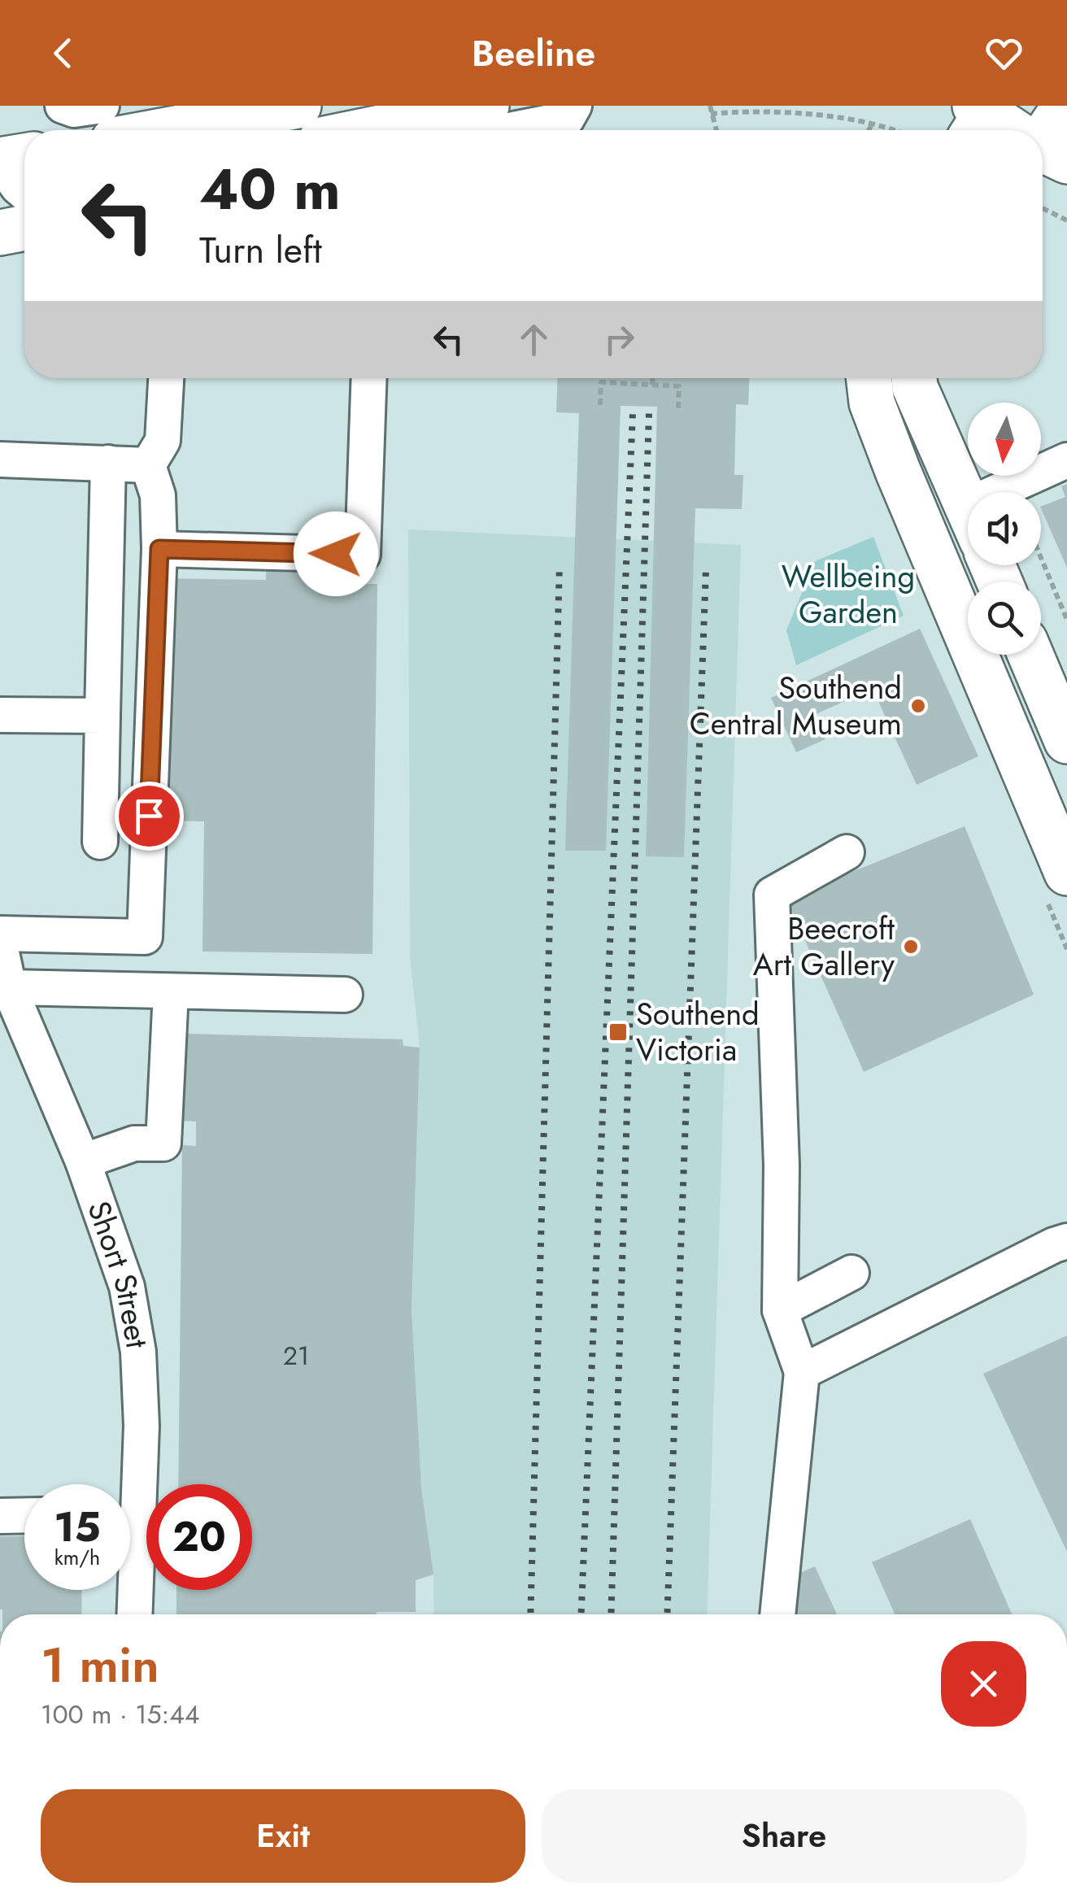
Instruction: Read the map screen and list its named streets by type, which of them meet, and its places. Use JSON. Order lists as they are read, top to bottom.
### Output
{
  "streets": {
    "street": ["Short Street"]
  },
  "parks": ["Wellbeing Garden"],
  "places": {
    "other": ["Southend Central Museum", "Beecroft Art Gallery"],
    "transit": ["Southend Victoria"]
  },
  "house_numbers": ["21"],
  "north": "bottom",
  "page": {
    "header": "Beeline",
    "turn": ["40 m", "Turn left"],
    "speed": "15 km/h",
    "limit": "20",
    "heading": ["1 min", "100 m · 15:44"],
    "buttons": ["Exit", "Share"]
  }
}
